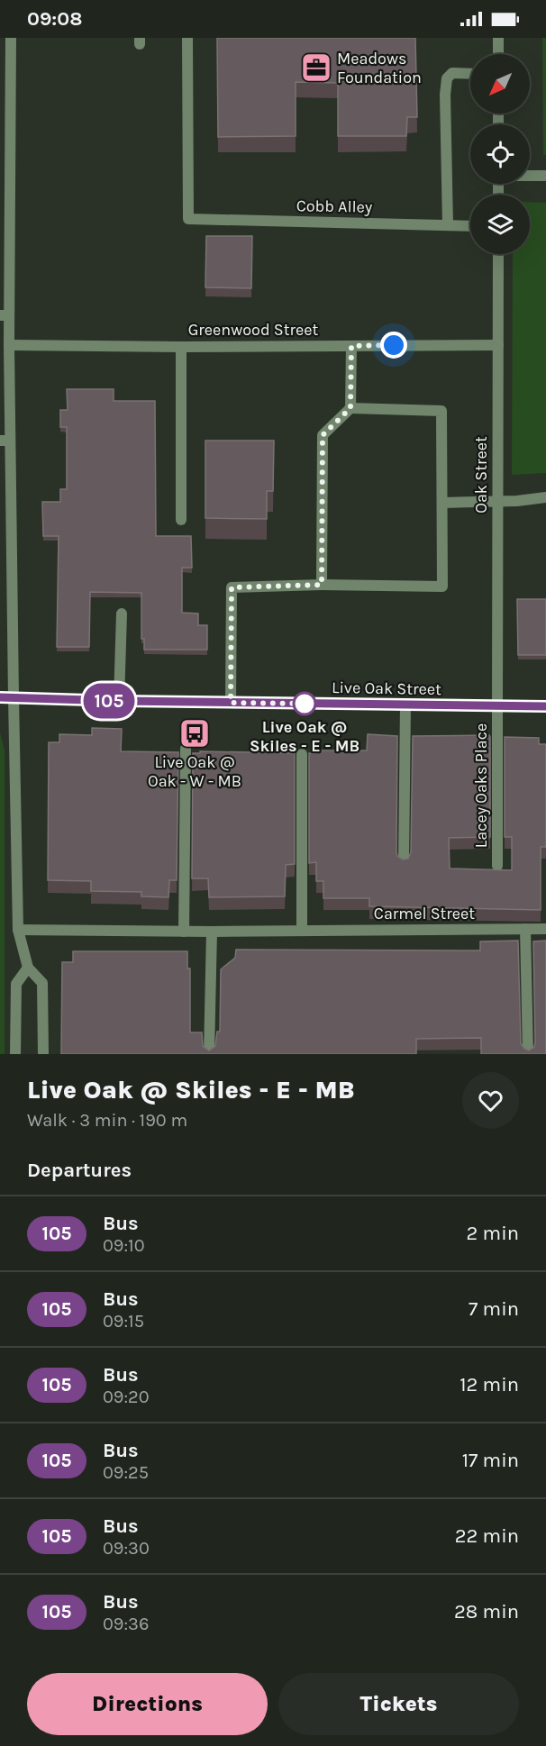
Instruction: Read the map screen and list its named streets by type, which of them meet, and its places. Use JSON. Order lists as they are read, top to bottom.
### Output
{
  "streets": {
    "street": [
      "Cobb Alley",
      "Greenwood Street",
      "Oak Street",
      "Live Oak Street",
      "Lacey Oaks Place",
      "Carmel Street"
    ]
  },
  "crossings": [
    ["Greenwood Street", "Oak Street"],
    ["Oak Street", "Live Oak Street"],
    ["Oak Street", "Lacey Oaks Place"],
    ["Live Oak Street", "Lacey Oaks Place"]
  ],
  "places": {
    "office": ["Meadows Foundation"],
    "other": ["Live Oak @ Skiles - E - MB"],
    "bus stop": ["Live Oak @ Oak - W - MB"]
  },
  "lines": ["bus line 105"],
  "north": "bottom left",
  "page": {
    "status": "09:08",
    "on_map": "105",
    "heading": [
      ["Live Oak @ Skiles - E - MB", "Walk · 3 min · 190 m"],
      "Departures"
    ],
    "list": [
      {
        "mark": "105",
        "name": "Bus",
        "note": "09:10",
        "value": "2 min"
      },
      {
        "mark": "105",
        "name": "Bus",
        "note": "09:15",
        "value": "7 min"
      },
      {
        "mark": "105",
        "name": "Bus",
        "note": "09:20",
        "value": "12 min"
      },
      {
        "mark": "105",
        "name": "Bus",
        "note": "09:25",
        "value": "17 min"
      },
      {
        "mark": "105",
        "name": "Bus",
        "note": "09:30",
        "value": "22 min"
      },
      {
        "mark": "105",
        "name": "Bus",
        "note": "09:36",
        "value": "28 min"
      }
    ],
    "buttons": ["Directions", "Tickets"]
  }
}
